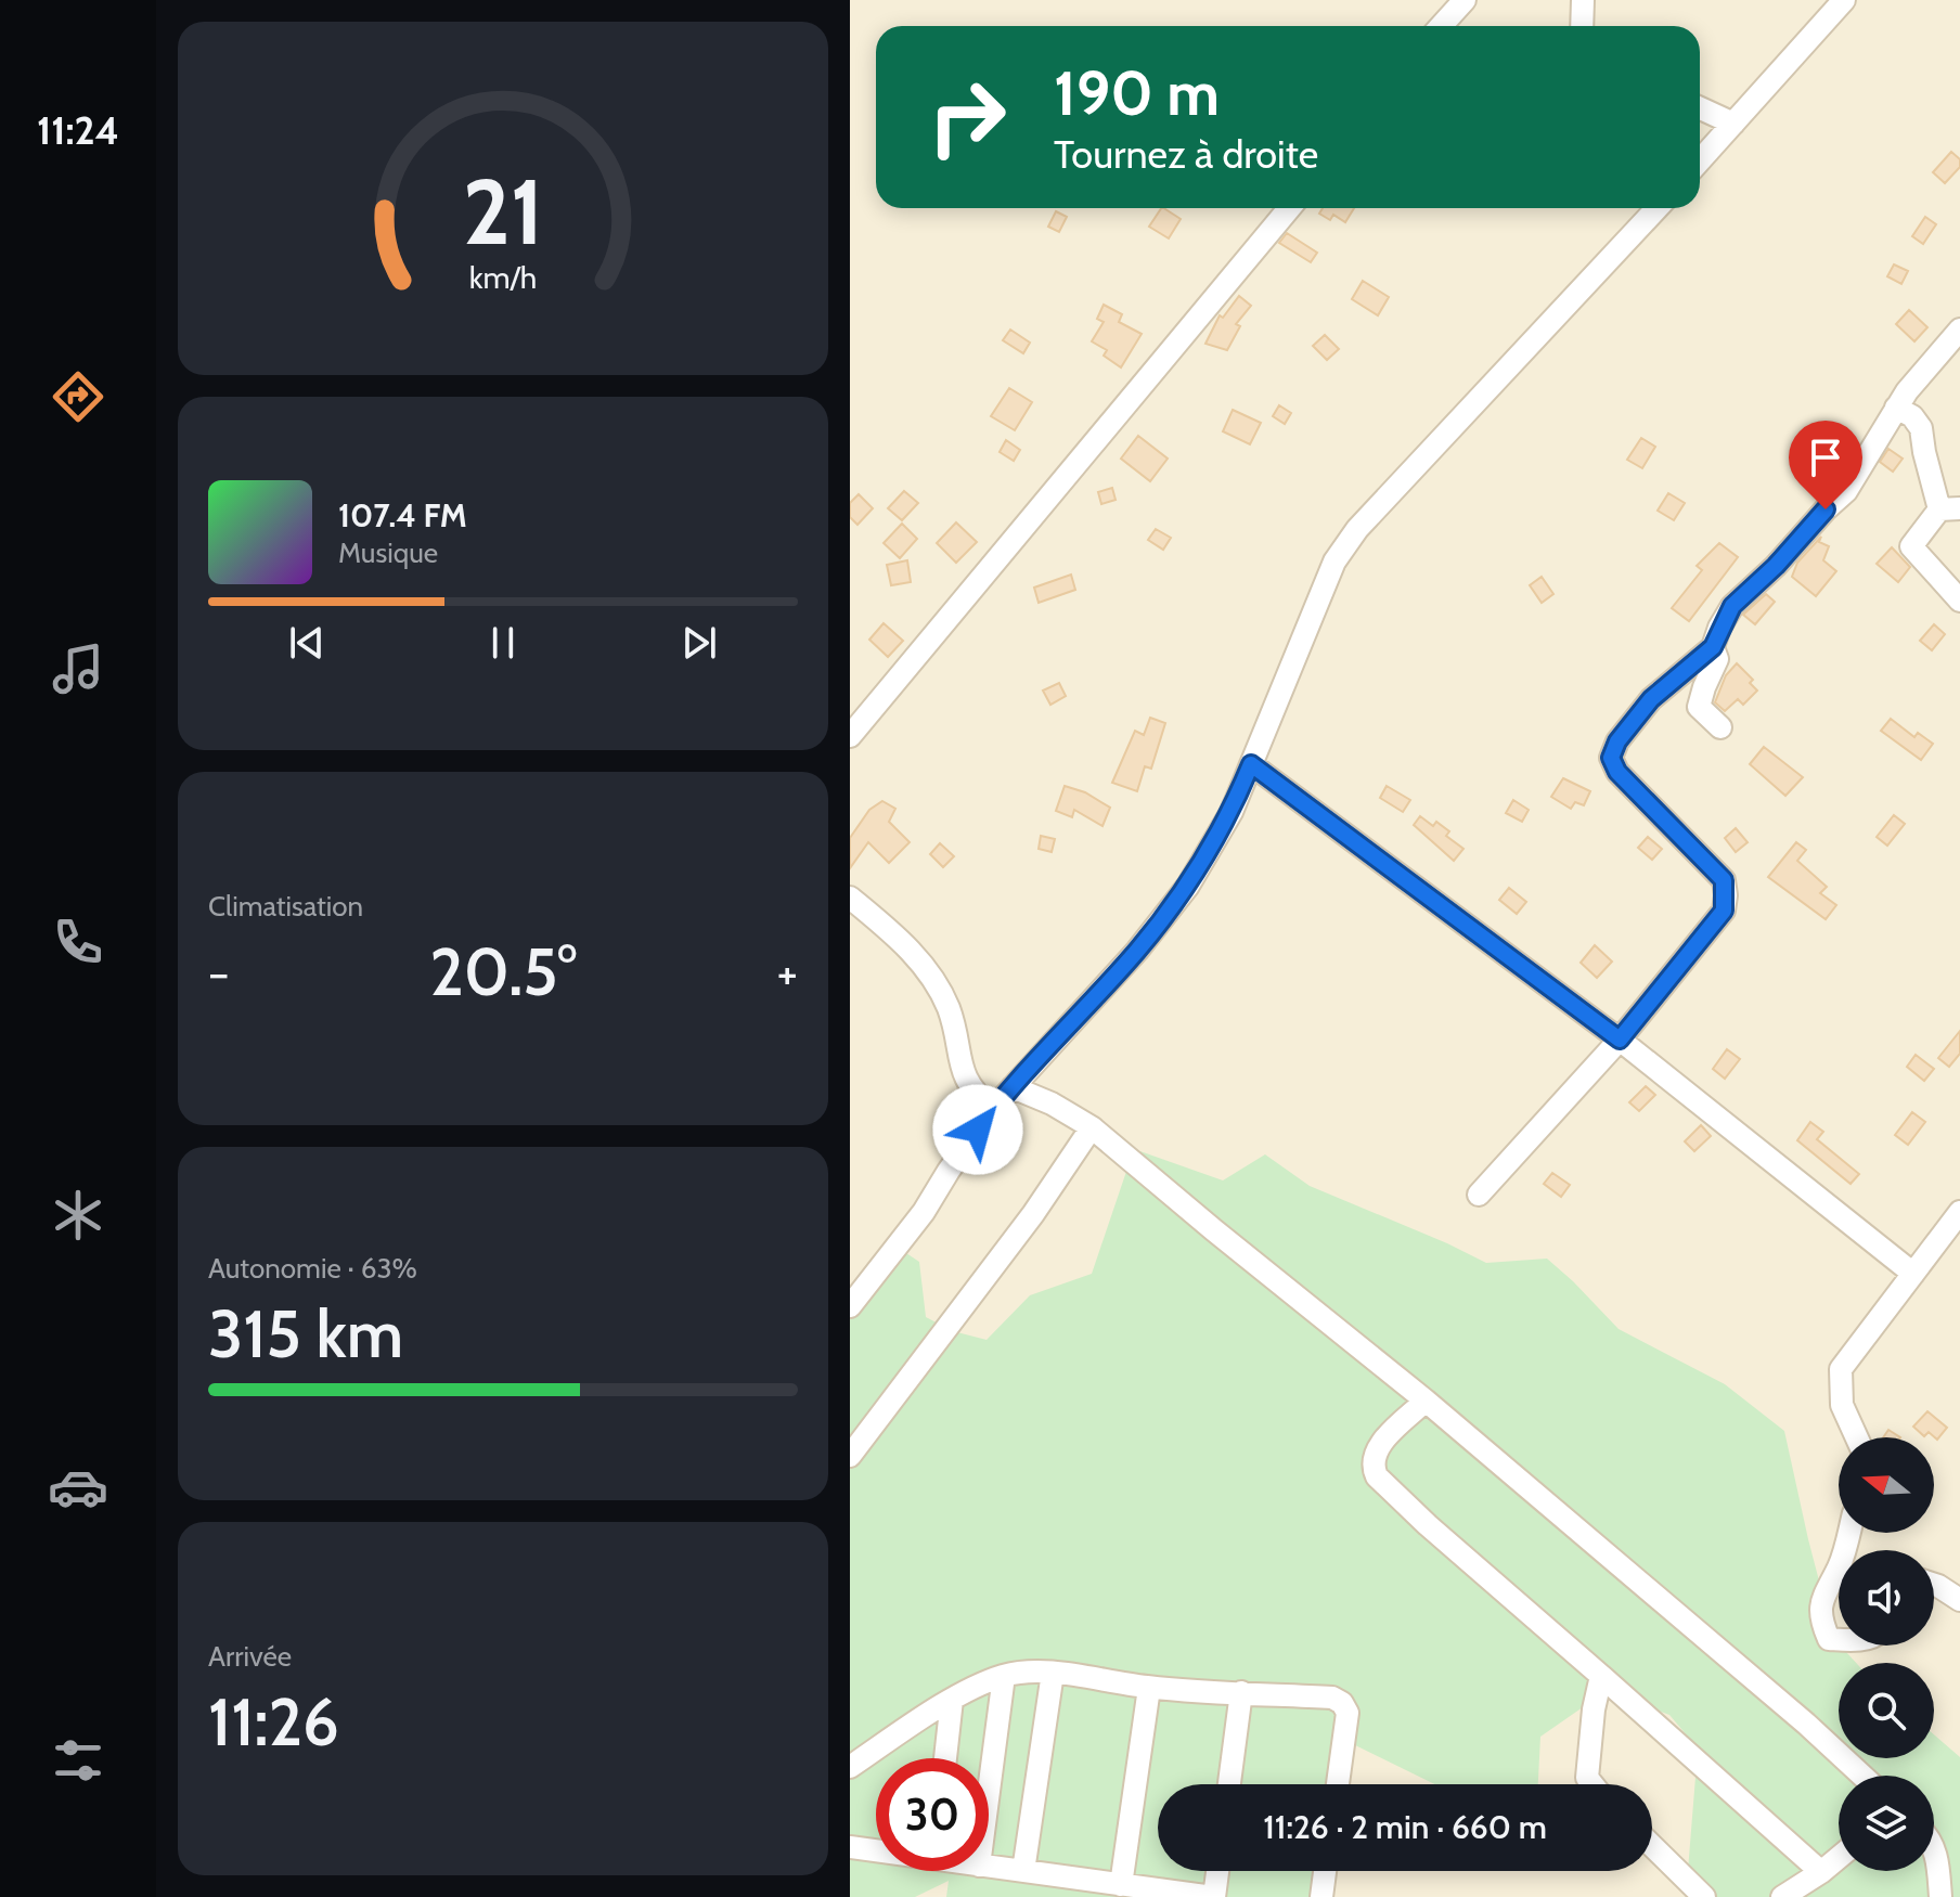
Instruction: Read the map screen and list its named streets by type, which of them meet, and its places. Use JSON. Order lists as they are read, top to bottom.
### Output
{
  "north": "left",
  "page": {
    "tabs": "11:24",
    "turn": ["190 m", "Tournez à droite"],
    "song": ["107.4 FM", "Musique"],
    "tile": [
      "Climatisation",
      ["Autonomie · 63%", "315 km"],
      ["Arrivée", "11:26"]
    ],
    "heat": ["−", "20.5°", "+"],
    "limit": "30",
    "trip": "11:26 · 2 min · 660 m",
    "gauge": ["21", "km/h"]
  }
}
